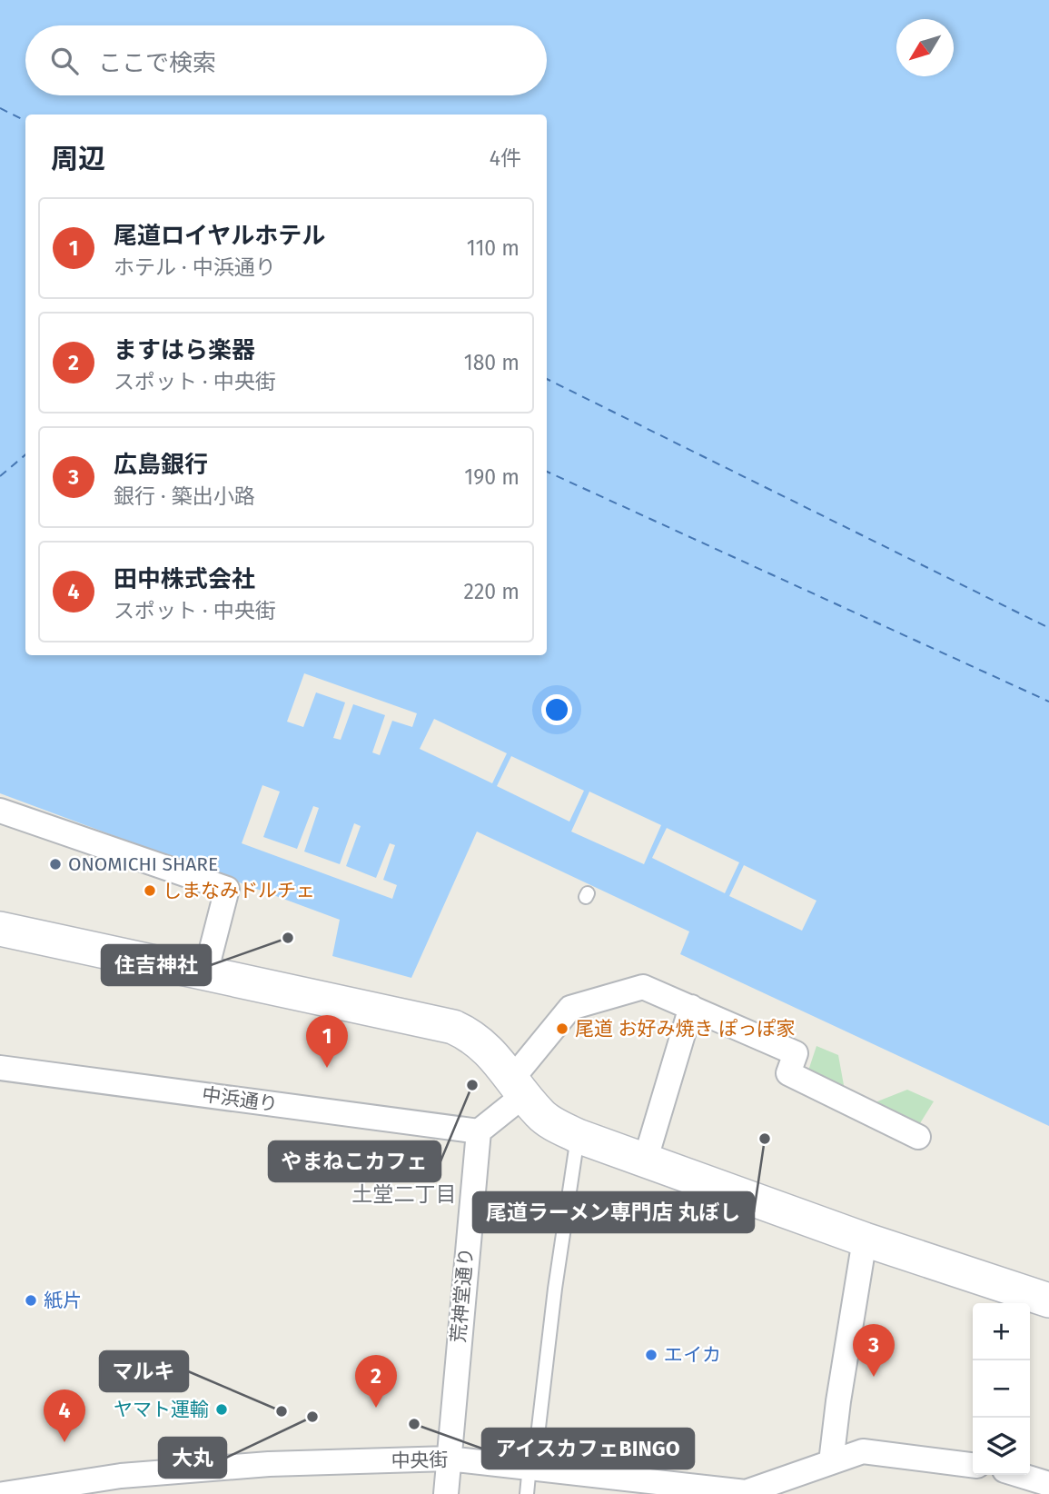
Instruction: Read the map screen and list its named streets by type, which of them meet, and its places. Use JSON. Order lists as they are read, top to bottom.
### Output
{
  "streets": {
    "street": ["中浜通り", "荒神堂通り", "中央街"]
  },
  "crossings": [
    ["中浜通り", "荒神堂通り"],
    ["荒神堂通り", "中央街"]
  ],
  "districts": ["土堂二丁目"],
  "places": [
    "ONOMICHI SHARE",
    "しまなみドルチェ",
    "住吉神社",
    "尾道 お好み焼き ぽっぽ家",
    "やまねこカフェ",
    "尾道ラーメン専門店 丸ぼし",
    "紙片",
    "エイカ",
    "ヤマト運輸",
    "マルキ",
    "大丸",
    "アイスカフェBINGO"
  ],
  "north": "bottom left",
  "page": {
    "search": "ここで検索",
    "heading": ["周辺", "4件"],
    "list": [
      {
        "mark": "1",
        "name": "尾道ロイヤルホテル",
        "note": "ホテル · 中浜通り",
        "value": "110 m"
      },
      {
        "mark": "2",
        "name": "ますはら楽器",
        "note": "スポット · 中央街",
        "value": "180 m"
      },
      {
        "mark": "3",
        "name": "広島銀行",
        "note": "銀行 · 築出小路",
        "value": "190 m"
      },
      {
        "mark": "4",
        "name": "田中株式会社",
        "note": "スポット · 中央街",
        "value": "220 m"
      }
    ],
    "pins": [
      "1",
      "3",
      "2",
      "4"
    ],
    "map_buttons": ["+", "−"]
  }
}
